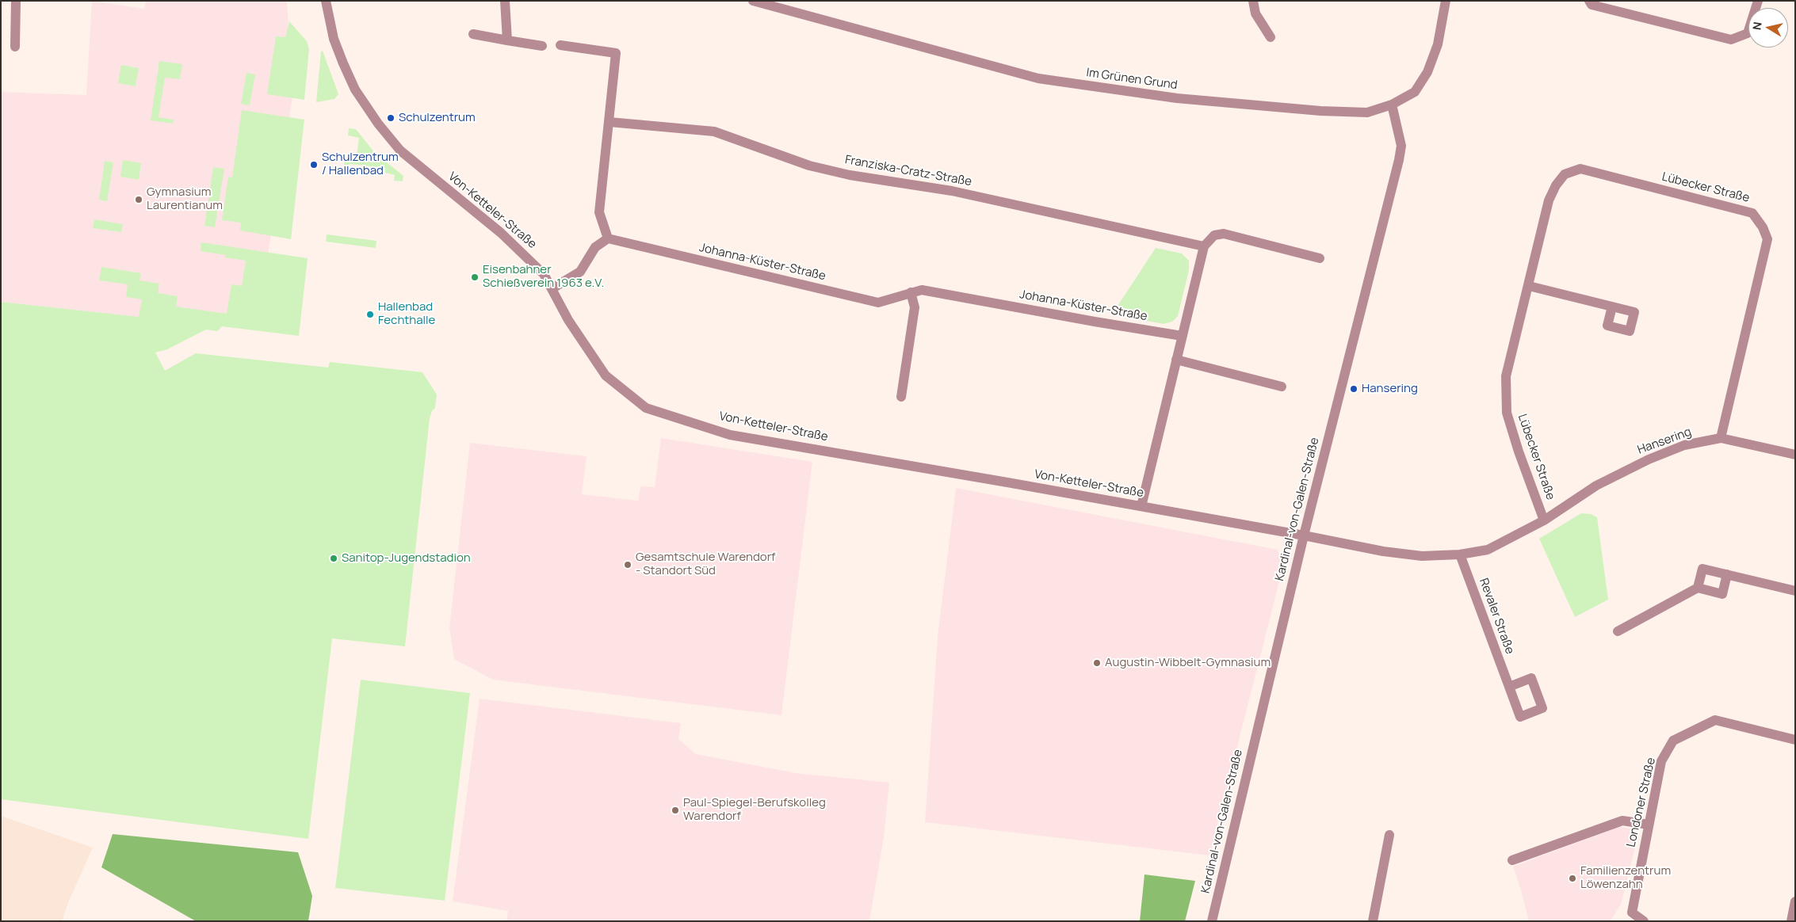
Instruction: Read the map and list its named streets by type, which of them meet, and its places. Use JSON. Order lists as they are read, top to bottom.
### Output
{
  "streets": {
    "street": [
      "Im Grünen Grund",
      "Franziska-Cratz-Straße",
      "Lübecker Straße",
      "Von-Ketteler-Straße",
      "Johanna-Küster-Straße",
      "Hansering",
      "Kardinal-von-Galen-Straße",
      "Revaler Straße",
      "Londoner Straße"
    ]
  },
  "crossings": [
    ["Im Grünen Grund", "Kardinal-von-Galen-Straße"],
    ["Lübecker Straße", "Hansering"],
    ["Von-Ketteler-Straße", "Hansering"],
    ["Von-Ketteler-Straße", "Kardinal-von-Galen-Straße"],
    ["Hansering", "Kardinal-von-Galen-Straße"],
    ["Hansering", "Revaler Straße"]
  ],
  "places": [
    "Schulzentrum",
    "Schulzentrum / Hallenbad",
    "Gymnasium Laurentianum",
    "Eisenbahner Schießverein 1963 e.V.",
    "Hallenbad Fechthalle",
    "Hansering",
    "Sanitop-Jugendstadion",
    "Gesamtschule Warendorf - Standort Süd",
    "Augustin-Wibbelt-Gymnasium",
    "Paul-Spiegel-Berufskolleg Warendorf",
    "Familienzentrum Löwenzahn"
  ],
  "north": "left"
}
